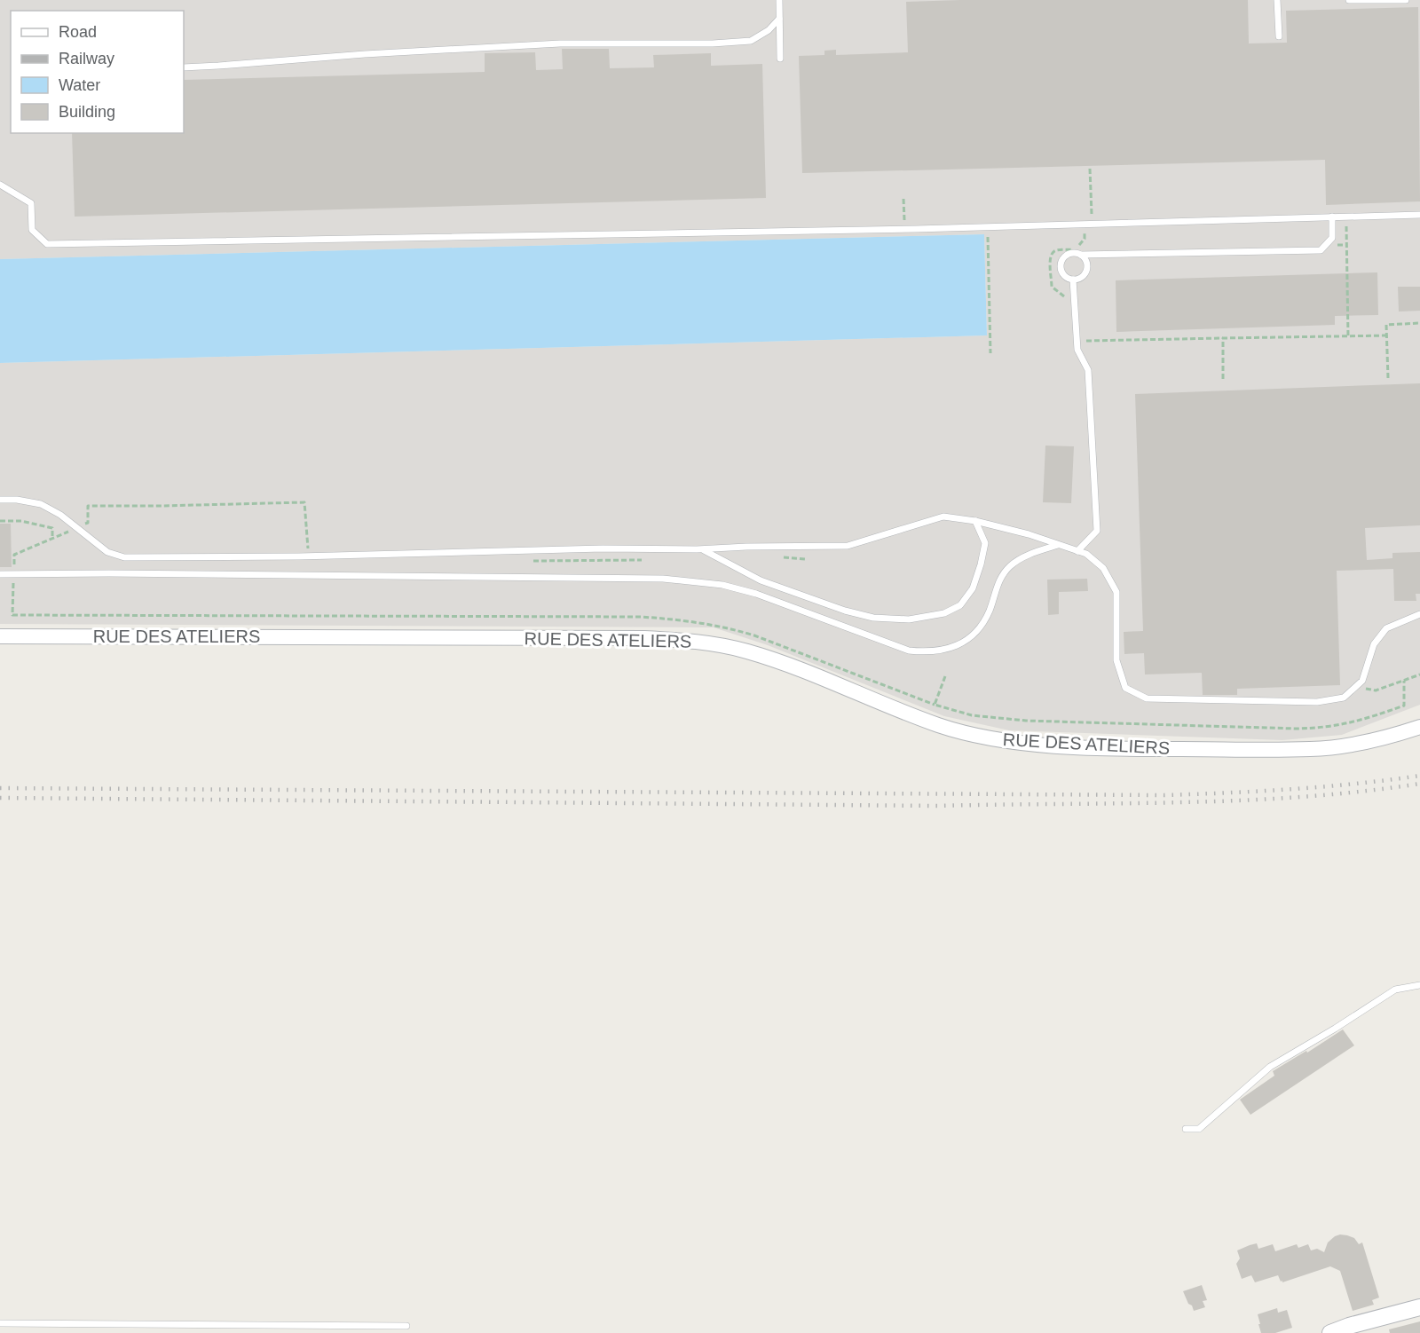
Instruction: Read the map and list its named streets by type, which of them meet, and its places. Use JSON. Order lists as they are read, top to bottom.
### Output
{
  "streets": {
    "street": ["RUE DES ATELIERS"]
  },
  "legend": [
    "Road",
    "Railway",
    "Water",
    "Building"
  ]
}
